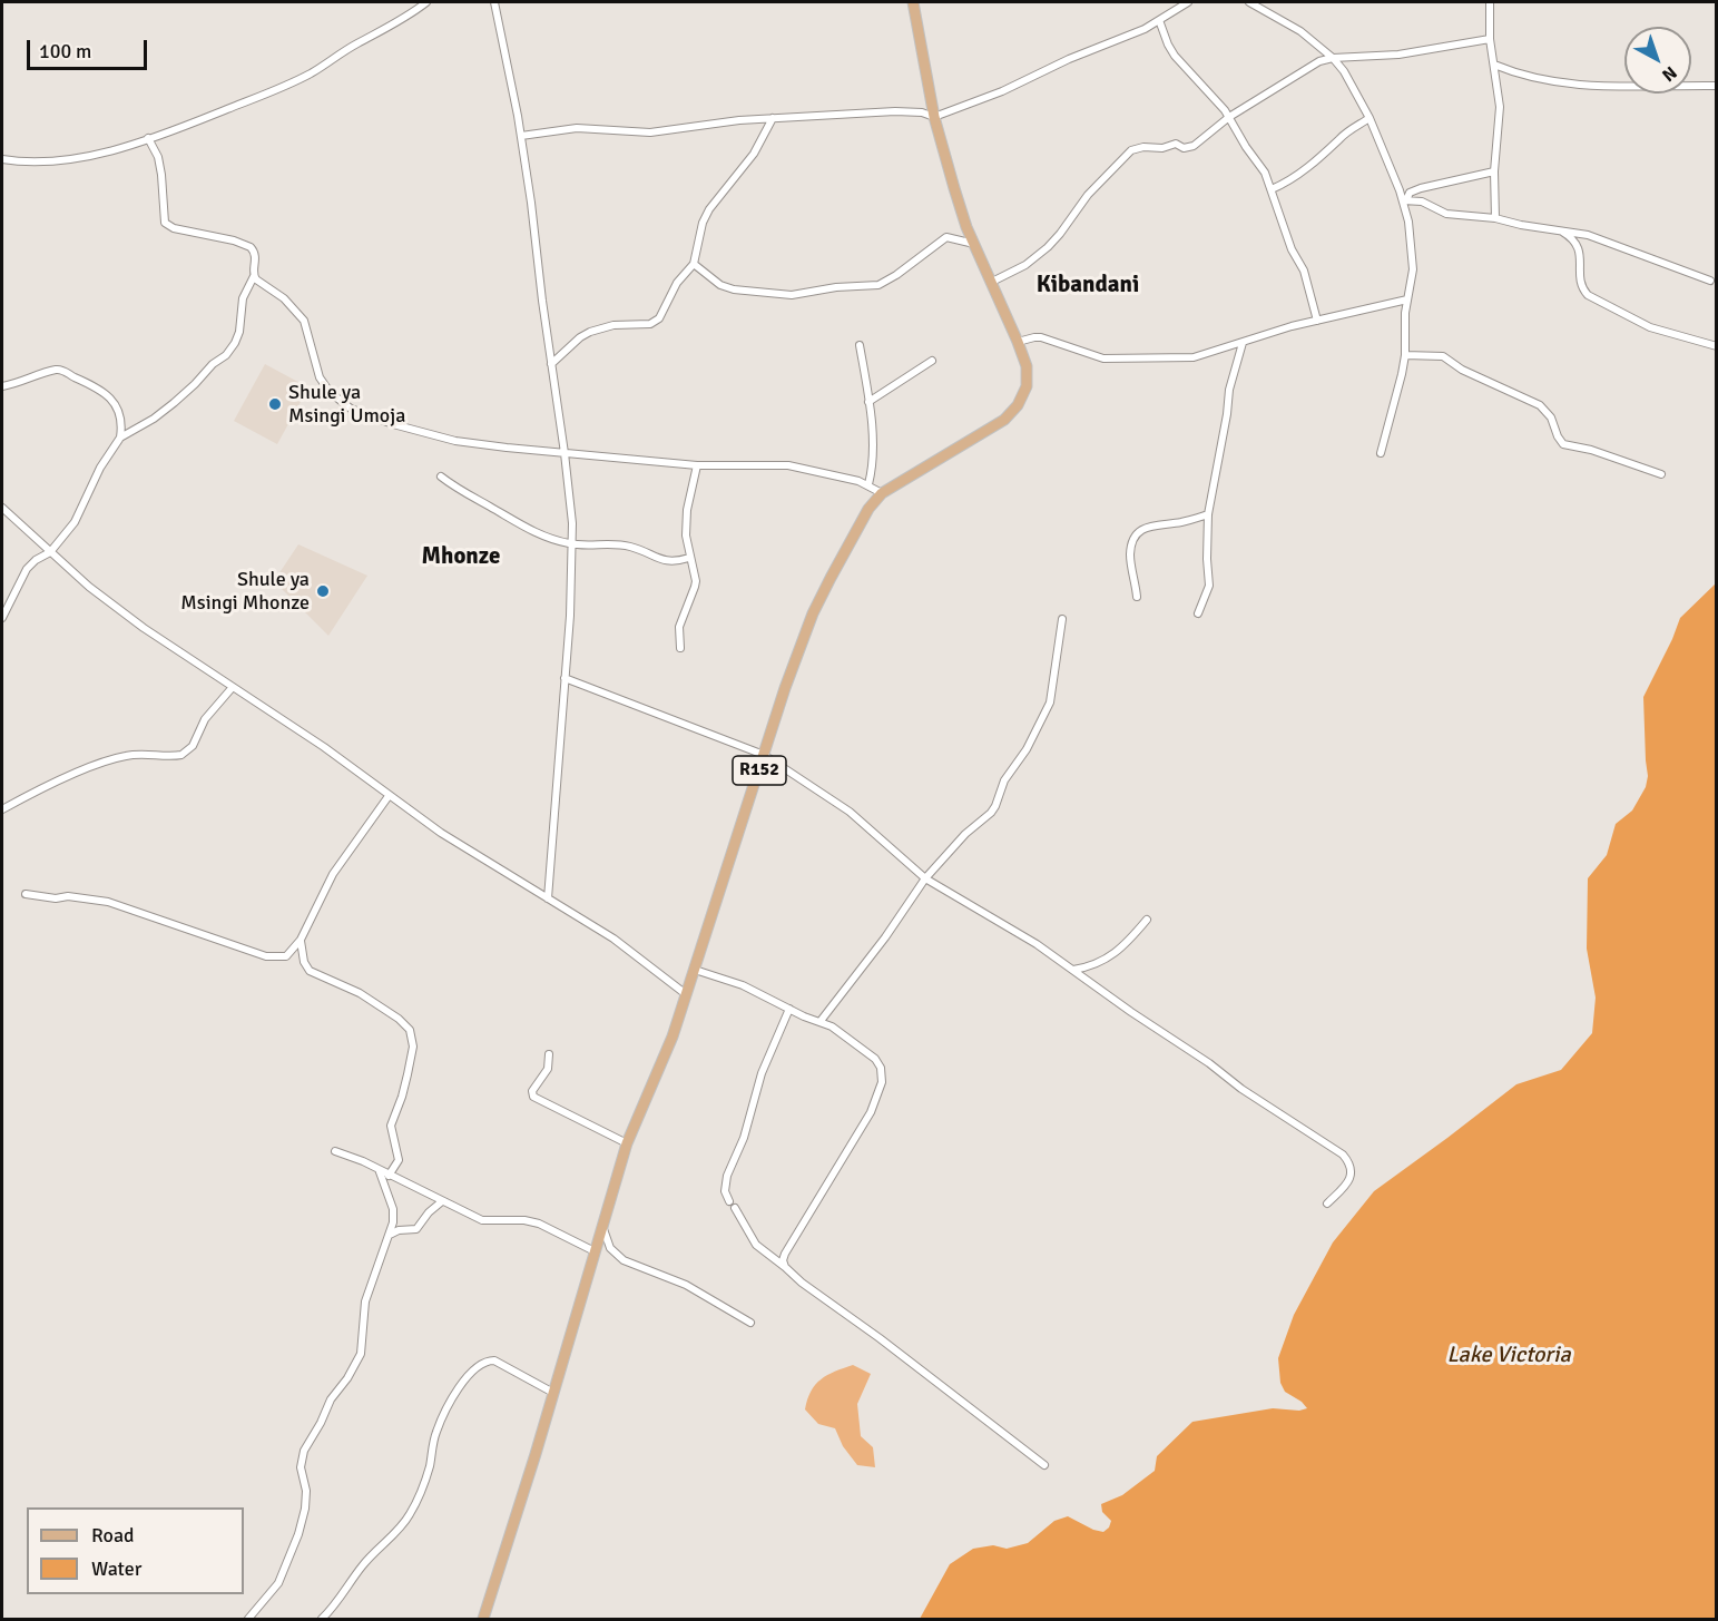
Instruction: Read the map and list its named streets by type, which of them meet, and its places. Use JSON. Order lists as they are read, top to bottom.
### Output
{
  "streets": {
    "main road": ["R152"]
  },
  "districts": ["Kibandani", "Mhonze"],
  "water": ["Lake Victoria"],
  "places": ["Shule ya Msingi Umoja", "Shule ya Msingi Mhonze"],
  "legend": ["Road", "Water"],
  "scale_bar": "100 m",
  "north": "bottom right"
}
